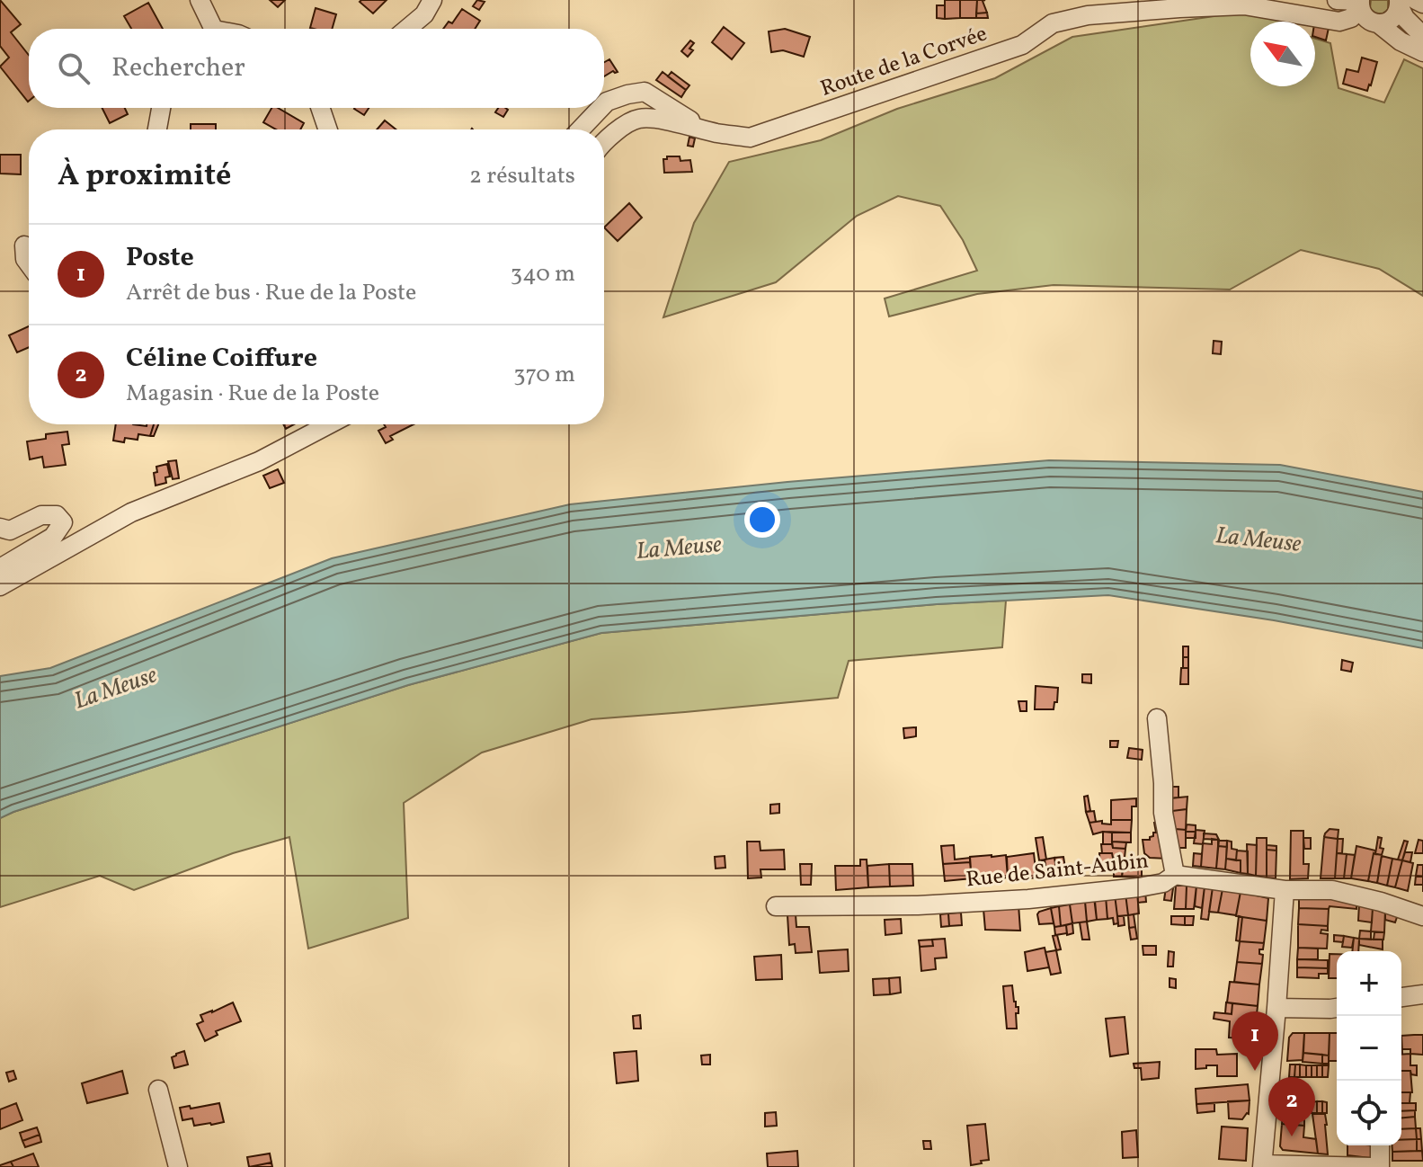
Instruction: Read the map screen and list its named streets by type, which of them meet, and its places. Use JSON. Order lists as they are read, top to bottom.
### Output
{
  "streets": {
    "street": ["Route de la Corvée", "Rue de Saint-Aubin"]
  },
  "water": ["La Meuse"],
  "north": "top left",
  "page": {
    "search": "Rechercher",
    "heading": ["À proximité", "2 résultats"],
    "list": [
      {
        "mark": "1",
        "name": "Poste",
        "note": "Arrêt de bus · Rue de la Poste",
        "value": "340 m"
      },
      {
        "mark": "2",
        "name": "Céline Coiffure",
        "note": "Magasin · Rue de la Poste",
        "value": "370 m"
      }
    ],
    "map_buttons": ["+", "−"],
    "pins": ["1", "2"]
  }
}
